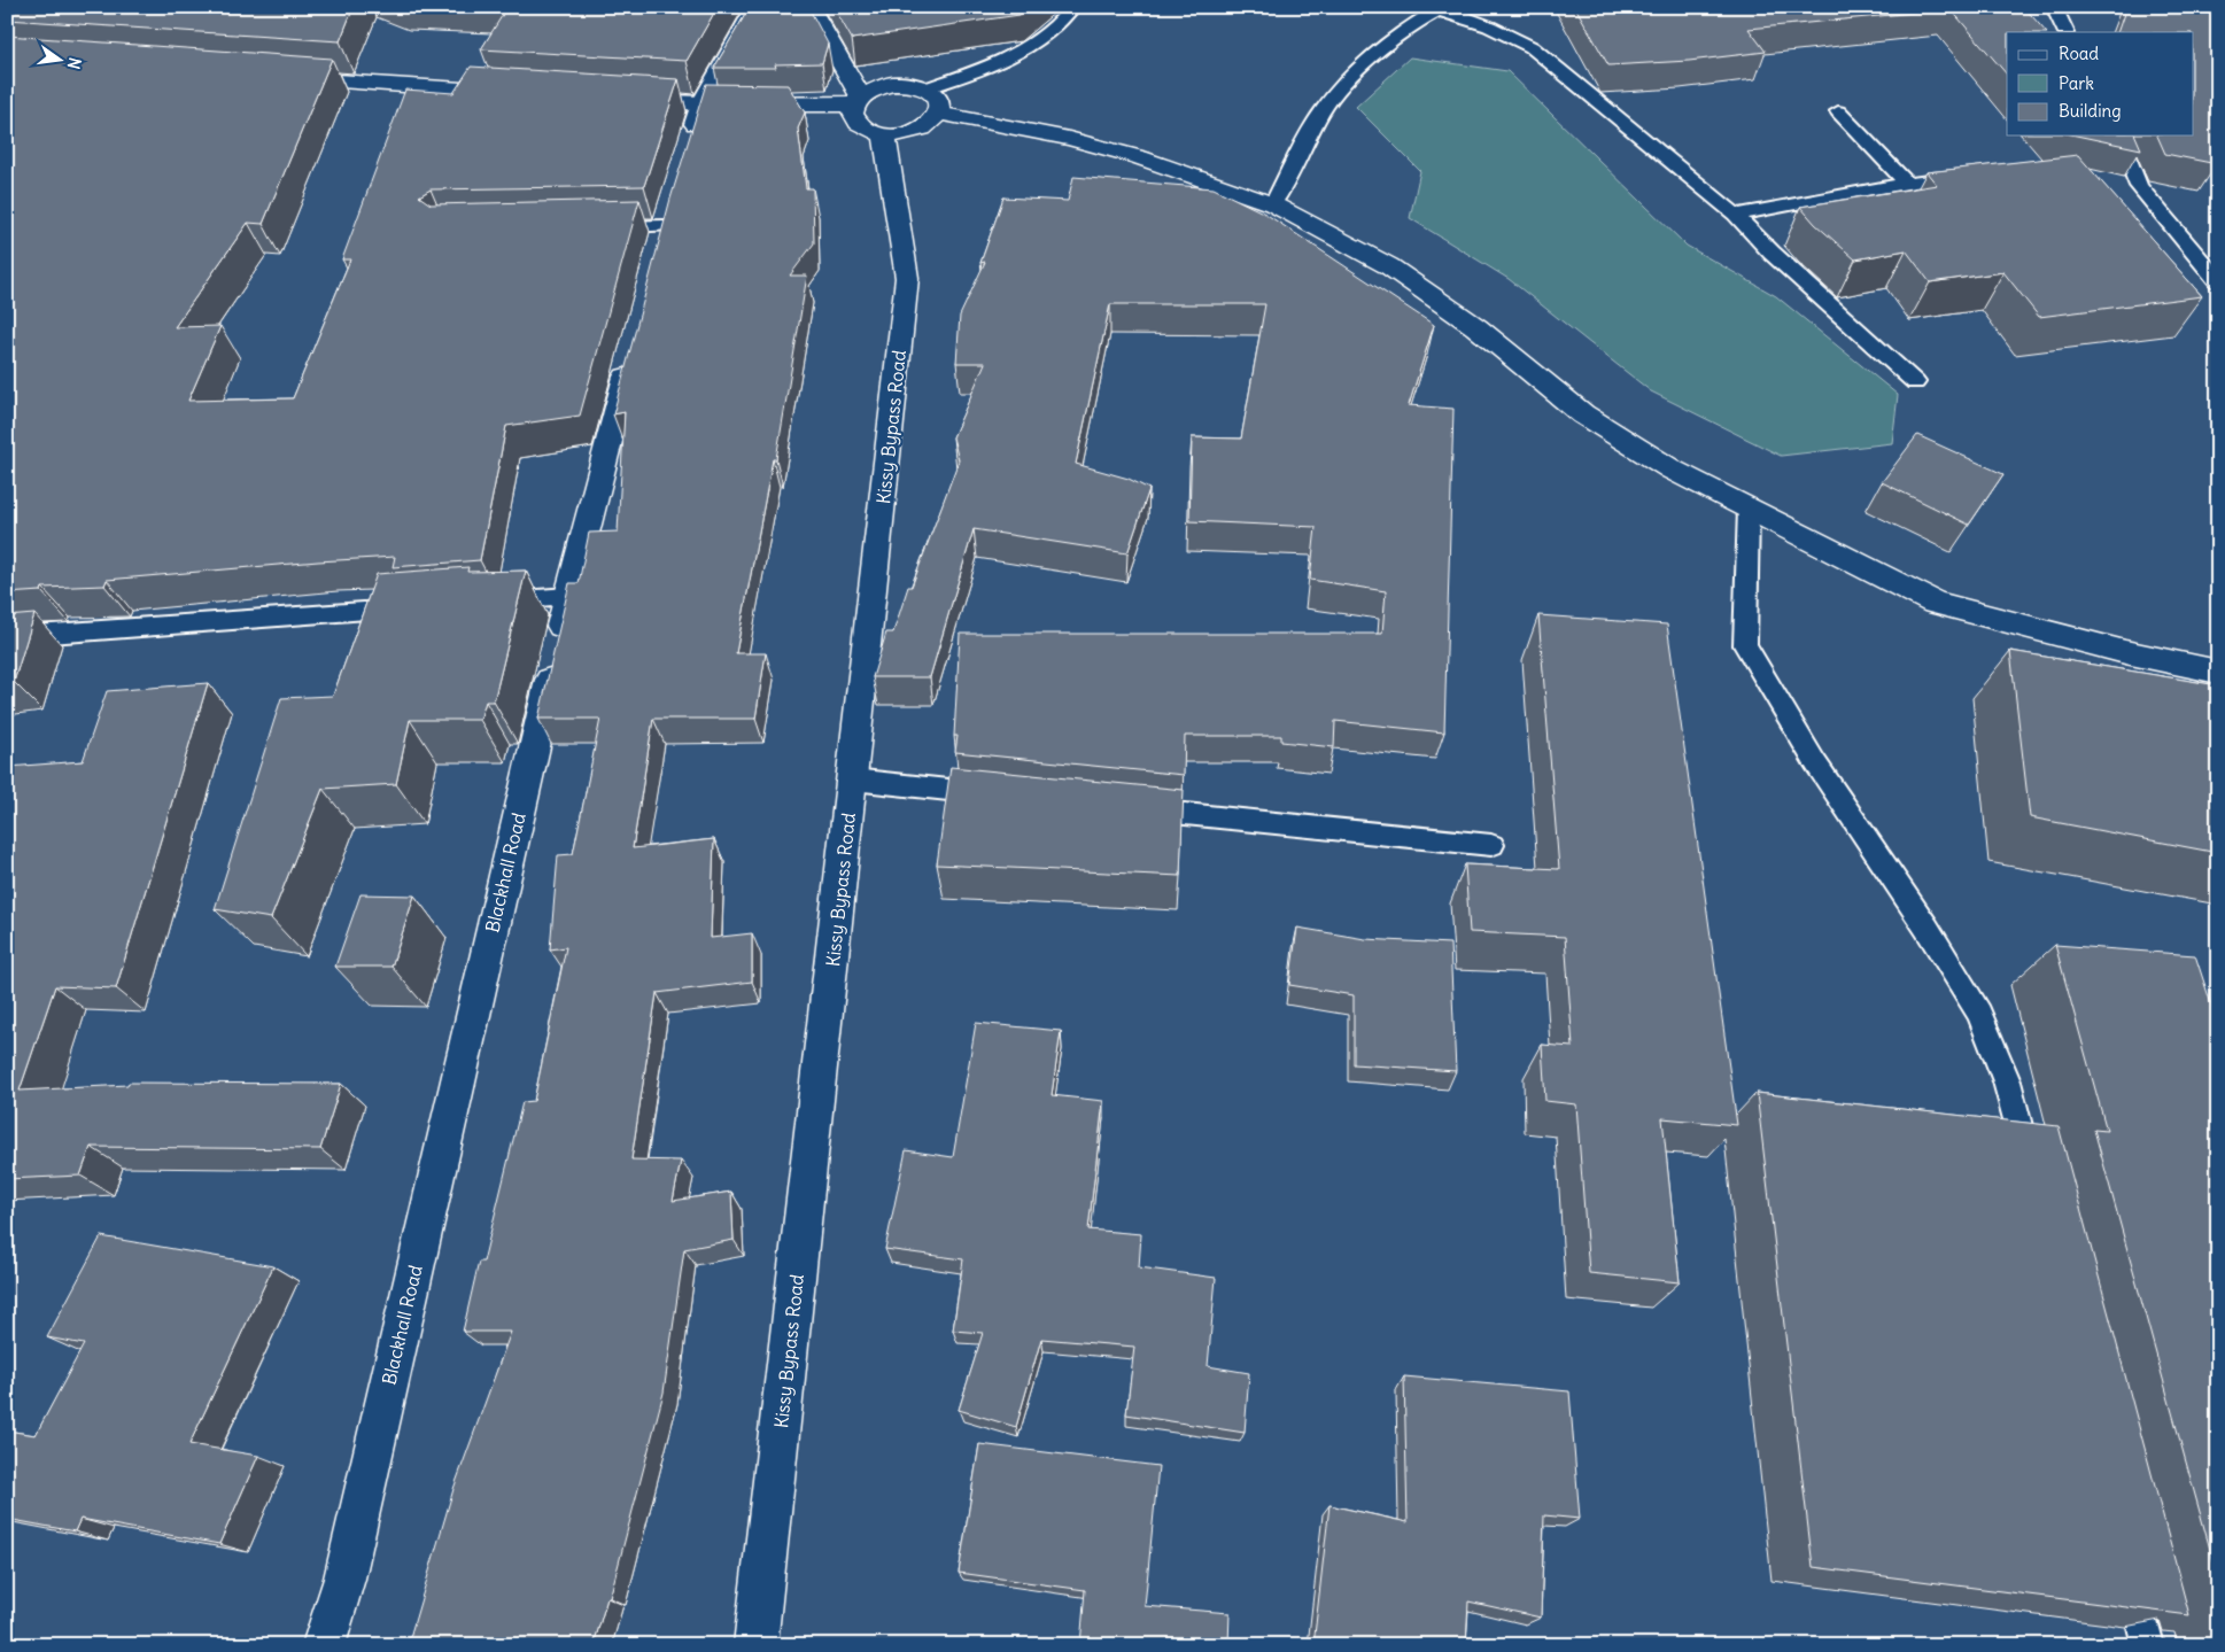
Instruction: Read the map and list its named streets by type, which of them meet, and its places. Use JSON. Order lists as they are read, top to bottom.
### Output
{
  "streets": {
    "main road": ["Kissy Bypass Road", "Blackhall Road"]
  },
  "legend": ["Road", "Park", "Building"],
  "north": "right"
}
